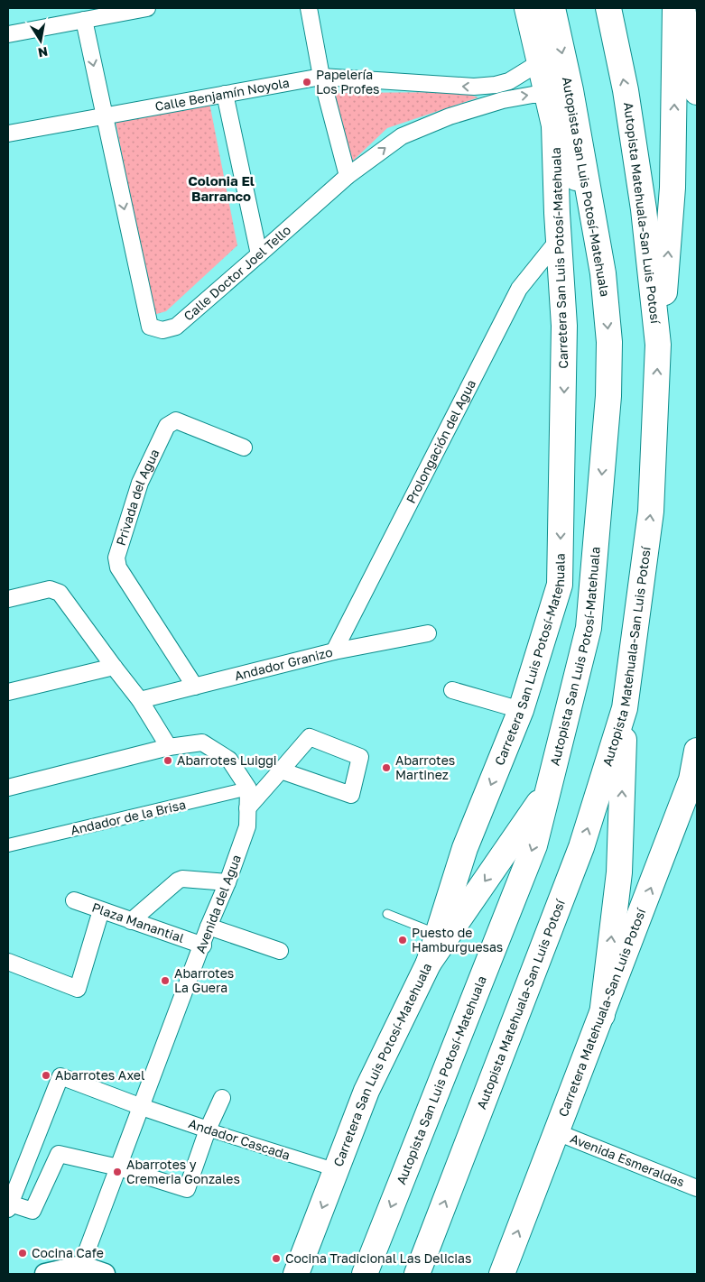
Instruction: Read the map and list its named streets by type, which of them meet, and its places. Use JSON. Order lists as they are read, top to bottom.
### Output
{
  "streets": {
    "main road": [
      "Autopista San Luis Potosí-Matehuala",
      "Autopista Matehuala-San Luis Potosí",
      "Carretera San Luis Potosí-Matehuala",
      "Carretera Matehuala-San Luis Potosí"
    ],
    "street": [
      "Calle Benjamín Noyola",
      "Calle Doctor Joel Tello",
      "Prolongación del Agua",
      "Privada del Agua",
      "Andador Granizo",
      "Andador de la Brisa",
      "Avenida del Agua",
      "Plaza Manantial",
      "Andador Cascada",
      "Avenida Esmeraldas"
    ]
  },
  "crossings": [
    ["Calle Benjamín Noyola", "Carretera San Luis Potosí-Matehuala"],
    ["Calle Benjamín Noyola", "Calle Doctor Joel Tello"],
    ["Carretera San Luis Potosí-Matehuala", "Calle Doctor Joel Tello"],
    ["Carretera San Luis Potosí-Matehuala", "Prolongación del Agua"],
    ["Carretera San Luis Potosí-Matehuala", "Andador Cascada"],
    ["Prolongación del Agua", "Andador Granizo"],
    ["Privada del Agua", "Andador Granizo"],
    ["Andador de la Brisa", "Avenida del Agua"],
    ["Avenida del Agua", "Plaza Manantial"],
    ["Avenida del Agua", "Andador Cascada"],
    ["Carretera Matehuala-San Luis Potosí", "Avenida Esmeraldas"]
  ],
  "one_way": ["Calle Benjamín Noyola"],
  "districts": ["Colonia El Barranco"],
  "places": [
    "Papelería Los Profes",
    "Abarrotes Luiggi",
    "Abarrotes Martinez",
    "Puesto de Hamburguesas",
    "Abarrotes La Guera",
    "Abarrotes Axel",
    "Abarrotes y Cremeria Gonzales",
    "Cocina Cafe",
    "Cocina Tradicional Las Delicias"
  ],
  "north": "bottom"
}
